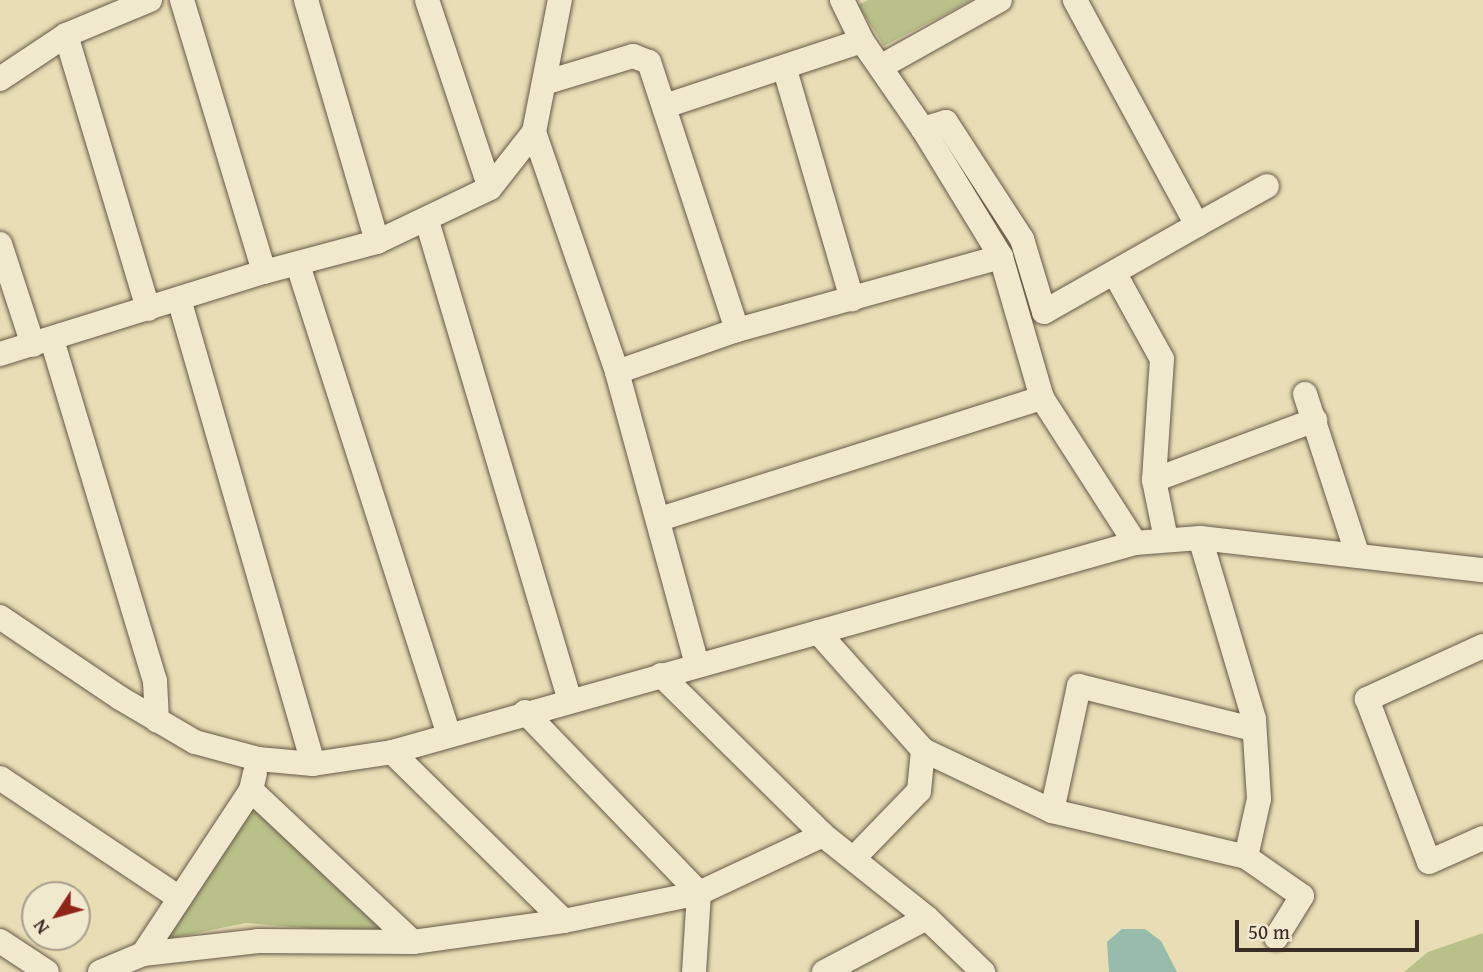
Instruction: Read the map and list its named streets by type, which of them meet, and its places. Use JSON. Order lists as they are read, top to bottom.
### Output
{
  "scale_bar": "50 m",
  "north": "bottom left"
}
